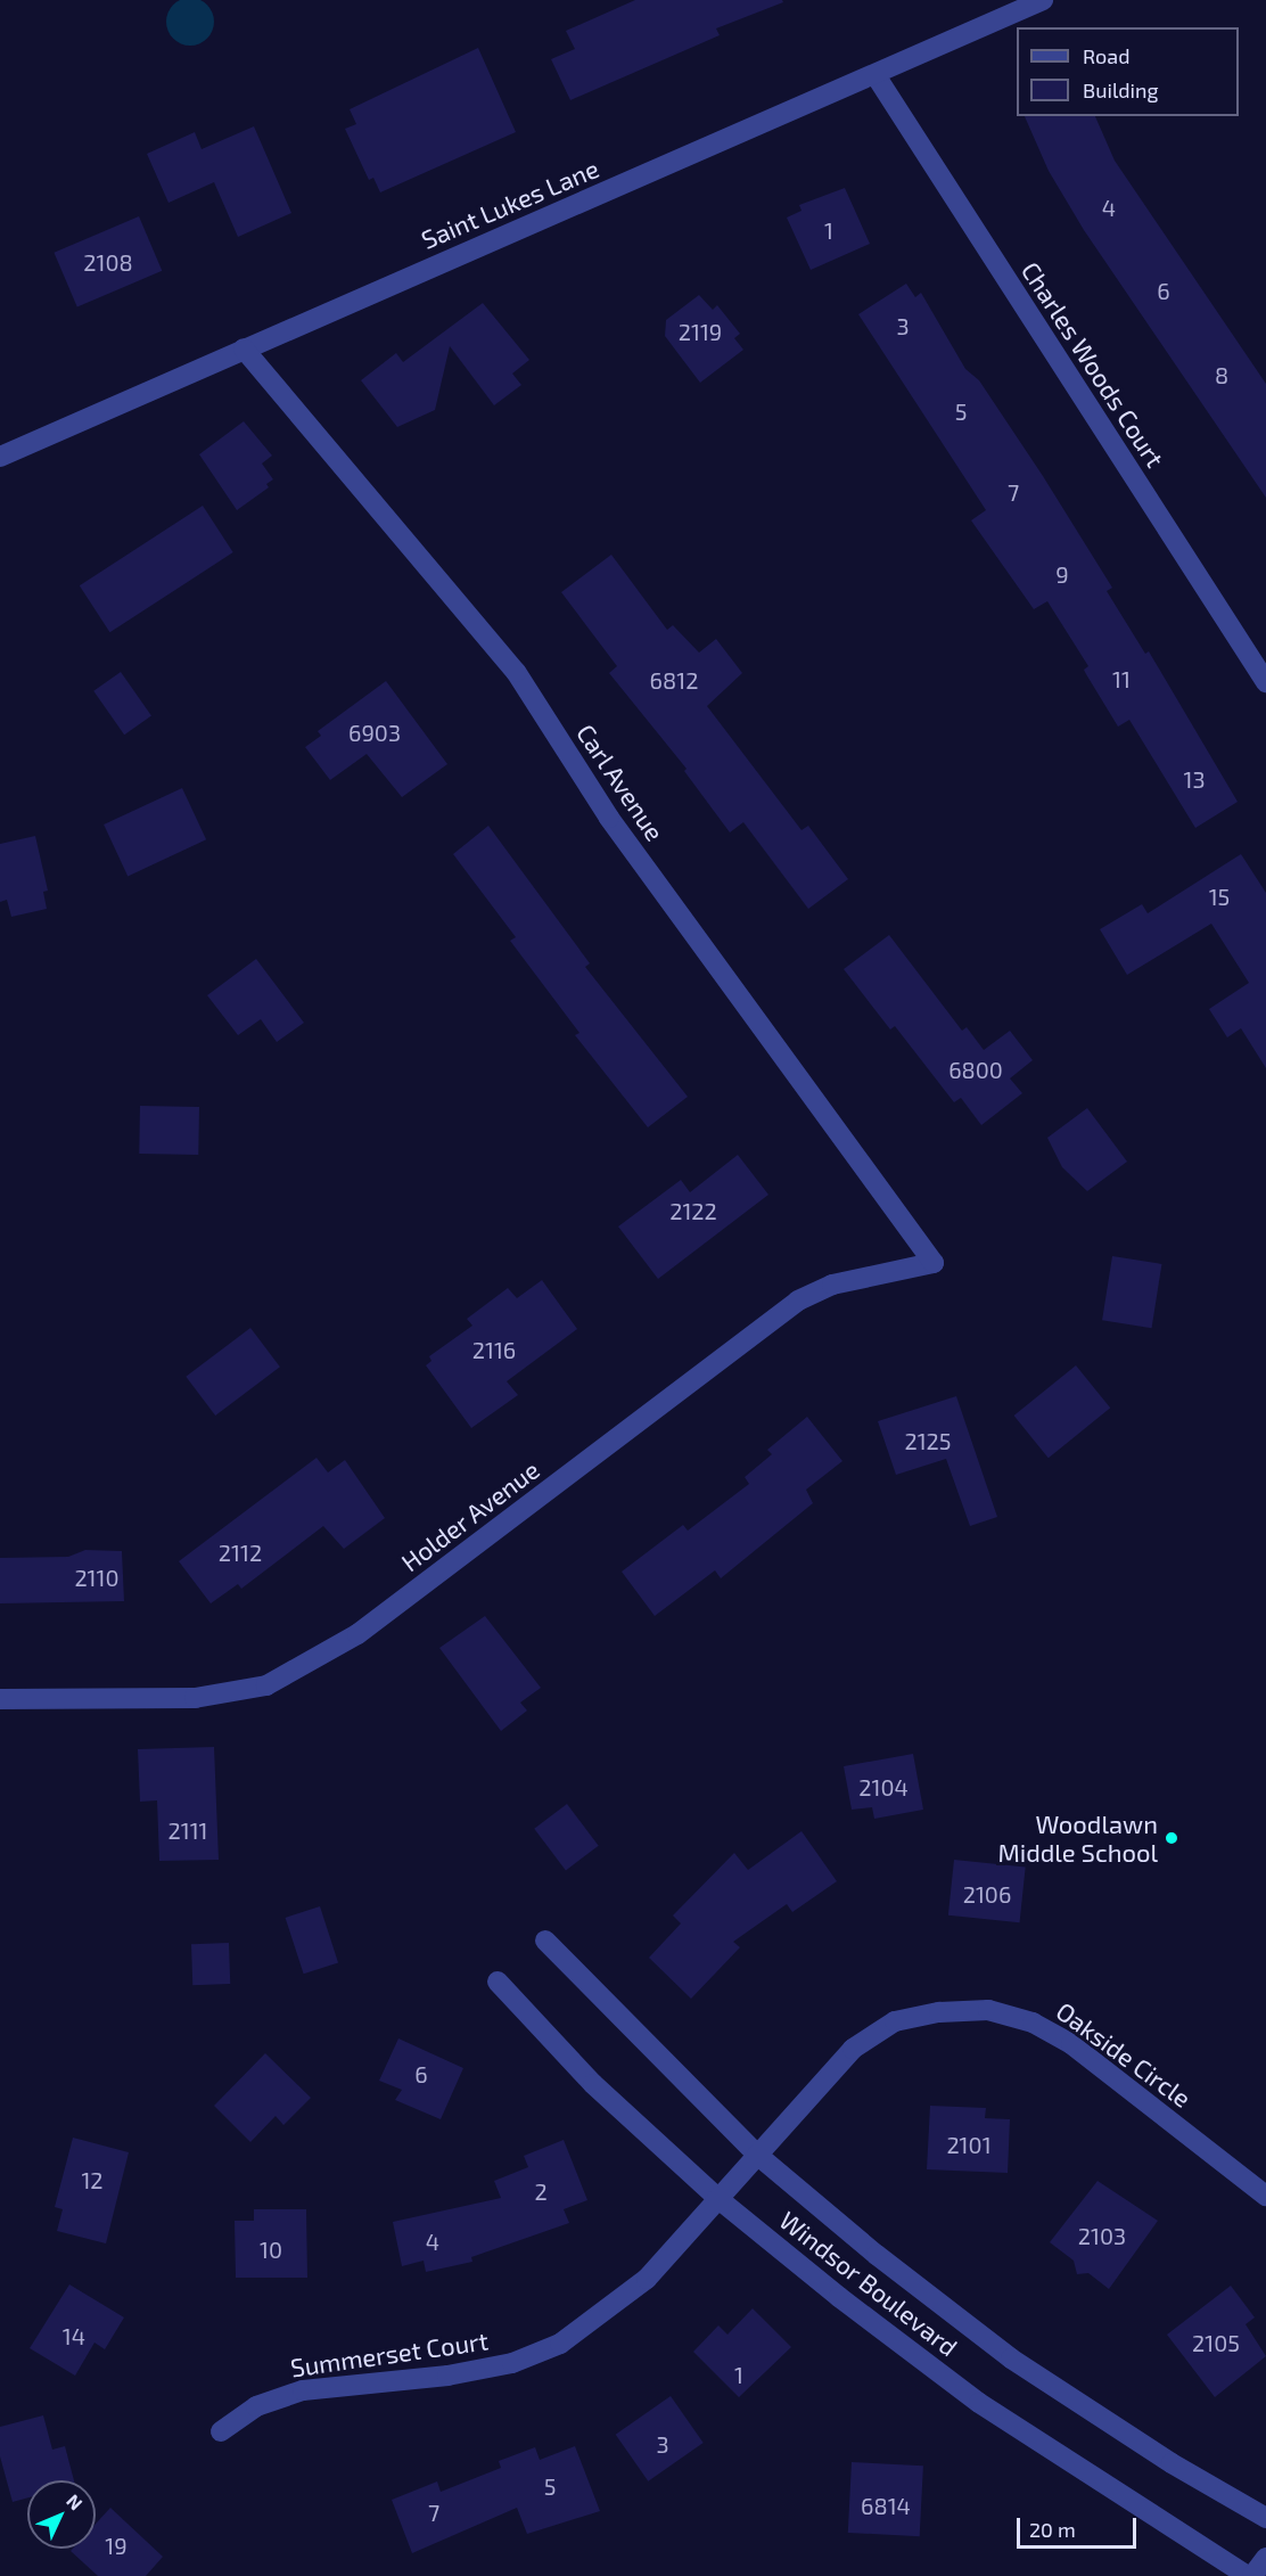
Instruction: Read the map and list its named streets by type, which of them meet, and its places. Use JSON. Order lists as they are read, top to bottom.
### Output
{
  "streets": {
    "street": [
      "Saint Lukes Lane",
      "Charles Woods Court",
      "Carl Avenue",
      "Holder Avenue",
      "Oakside Circle",
      "Windsor Boulevard",
      "Summerset Court"
    ]
  },
  "crossings": [
    ["Saint Lukes Lane", "Charles Woods Court"],
    ["Saint Lukes Lane", "Carl Avenue"],
    ["Carl Avenue", "Holder Avenue"],
    ["Oakside Circle", "Windsor Boulevard"],
    ["Oakside Circle", "Summerset Court"],
    ["Windsor Boulevard", "Summerset Court"]
  ],
  "places": ["Woodlawn Middle School"],
  "house_numbers": [
    "4",
    "1",
    "2108",
    "6",
    "3",
    "2119",
    "8",
    "5",
    "7",
    "9",
    "11",
    "6812",
    "6903",
    "13",
    "15",
    "6800",
    "2122",
    "2116",
    "2125",
    "2112",
    "2110",
    "2104",
    "2111",
    "2106",
    "6",
    "2101",
    "12",
    "2",
    "2103",
    "4",
    "10",
    "14",
    "2105",
    "1",
    "3",
    "5",
    "6814",
    "7",
    "19"
  ],
  "legend": ["Road", "Building"],
  "scale_bar": "20 m",
  "north": "top right"
}
